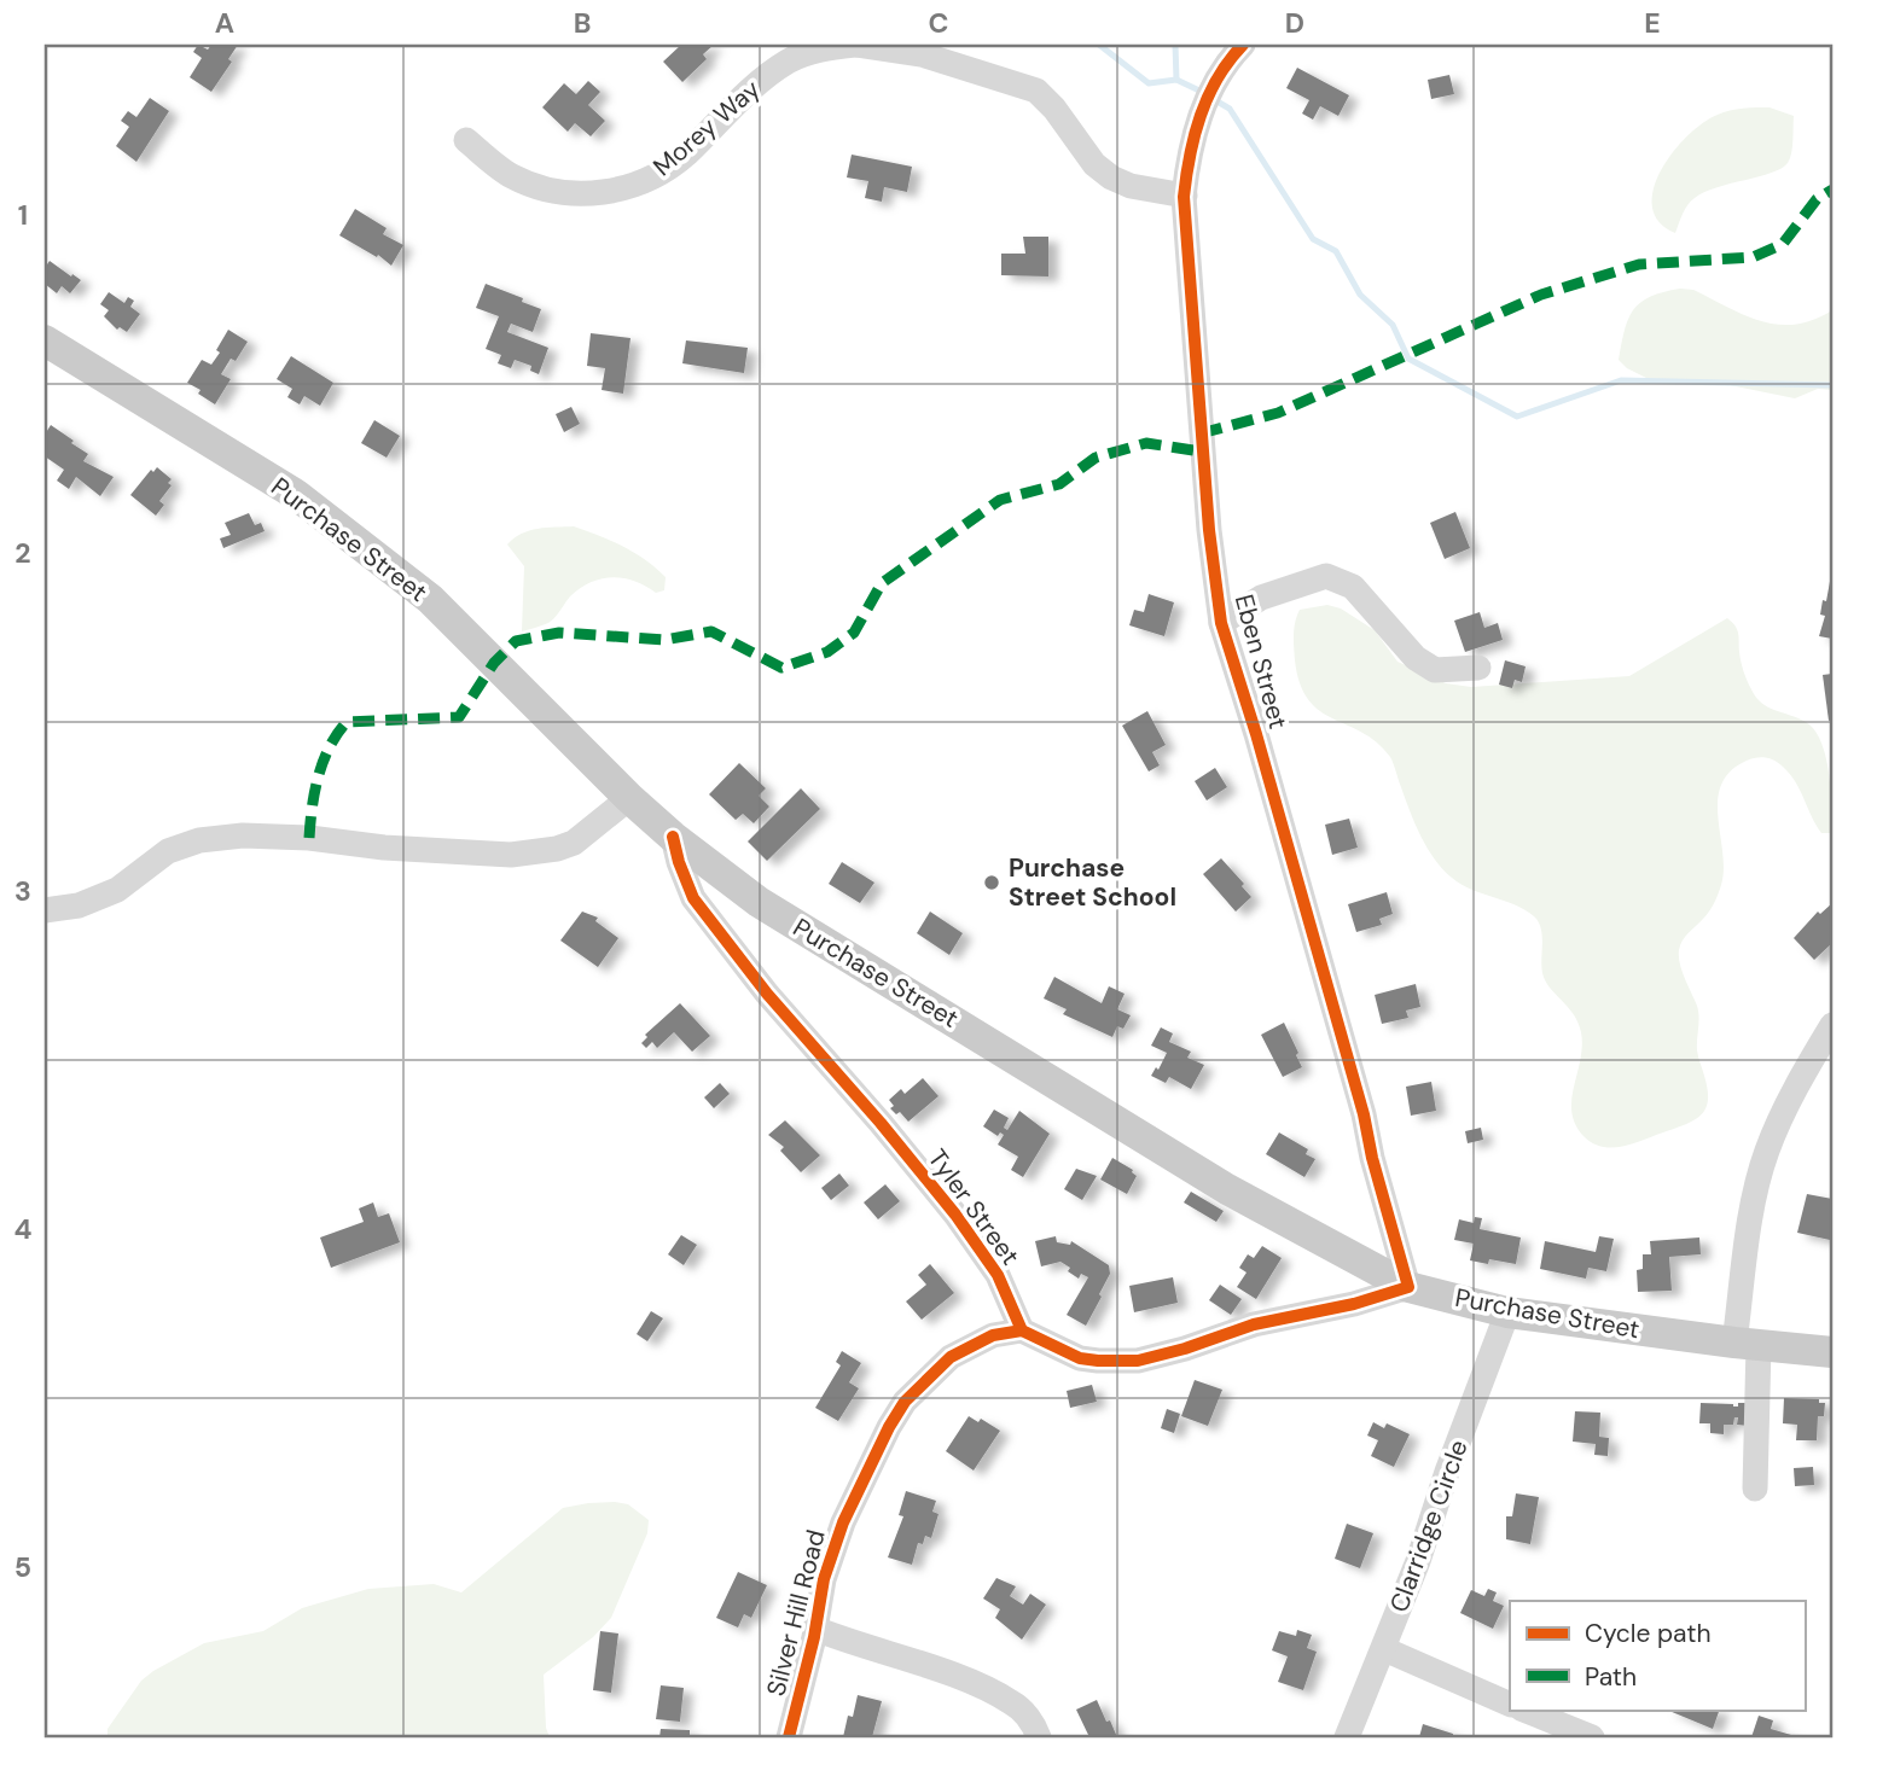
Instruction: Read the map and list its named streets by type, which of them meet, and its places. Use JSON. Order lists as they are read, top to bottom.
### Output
{
  "streets": {
    "main road": ["Purchase Street"],
    "street": [
      "Morey Way",
      "Eben Street",
      "Tyler Street",
      "Clarridge Circle",
      "Silver Hill Road"
    ]
  },
  "crossings": [
    ["Morey Way", "Eben Street"],
    ["Purchase Street", "Eben Street"],
    ["Purchase Street", "Tyler Street"],
    ["Purchase Street", "Clarridge Circle"],
    ["Tyler Street", "Silver Hill Road"]
  ],
  "places": ["Purchase Street School"],
  "legend": ["Cycle path", "Path"],
  "grid": {
    "columns": [
      "A",
      "B",
      "C",
      "D",
      "E"
    ],
    "rows": [
      "1",
      "2",
      "3",
      "4",
      "5"
    ]
  }
}
